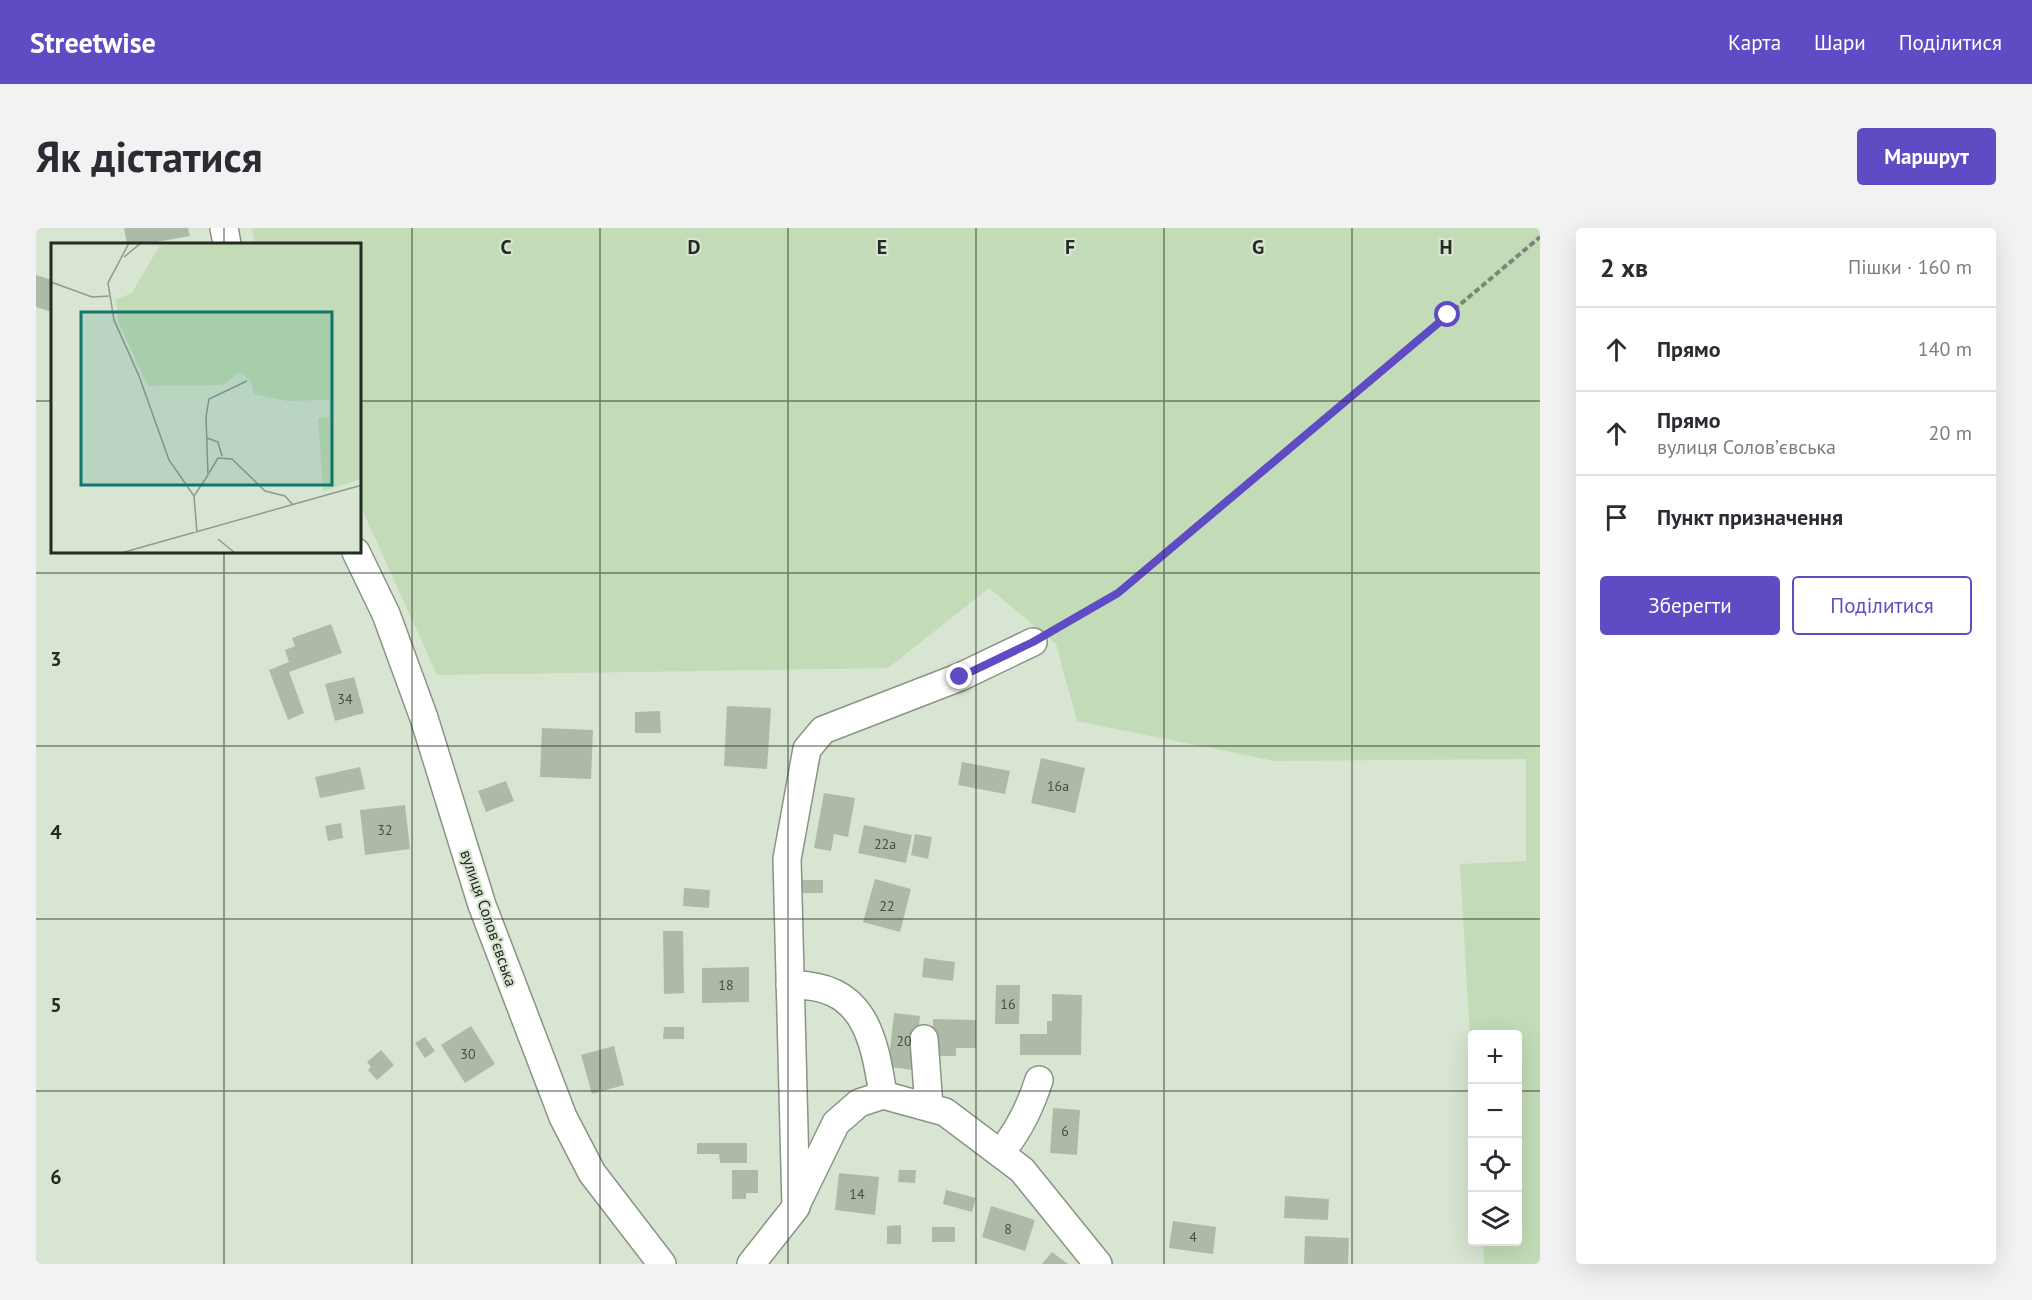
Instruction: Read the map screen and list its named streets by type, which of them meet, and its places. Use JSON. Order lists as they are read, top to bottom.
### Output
{
  "streets": {
    "street": ["вулиця Соловʼєвська"]
  },
  "house_numbers": [
    "34",
    "16а",
    "32",
    "22а",
    "22",
    "18",
    "16",
    "20",
    "30",
    "6",
    "14",
    "8",
    "4"
  ],
  "page": {
    "header": "Streetwise",
    "nav": ["Карта", "Шари", "Поділитися"],
    "buttons": [
      "Маршрут",
      ["Зберегти", "Поділитися"]
    ],
    "title": "Як дістатися",
    "heading": ["2 хв", "Пішки · 160 m"],
    "list": [
      ["Прямо", "140 m"],
      ["Прямо", "вулиця Соловʼєвська", "20 m"],
      "Пункт призначення"
    ],
    "map_buttons": ["+", "−"]
  },
  "grid": {
    "columns": [
      "C",
      "D",
      "E",
      "F",
      "G",
      "H"
    ],
    "rows": [
      "3",
      "4",
      "5",
      "6"
    ]
  }
}
